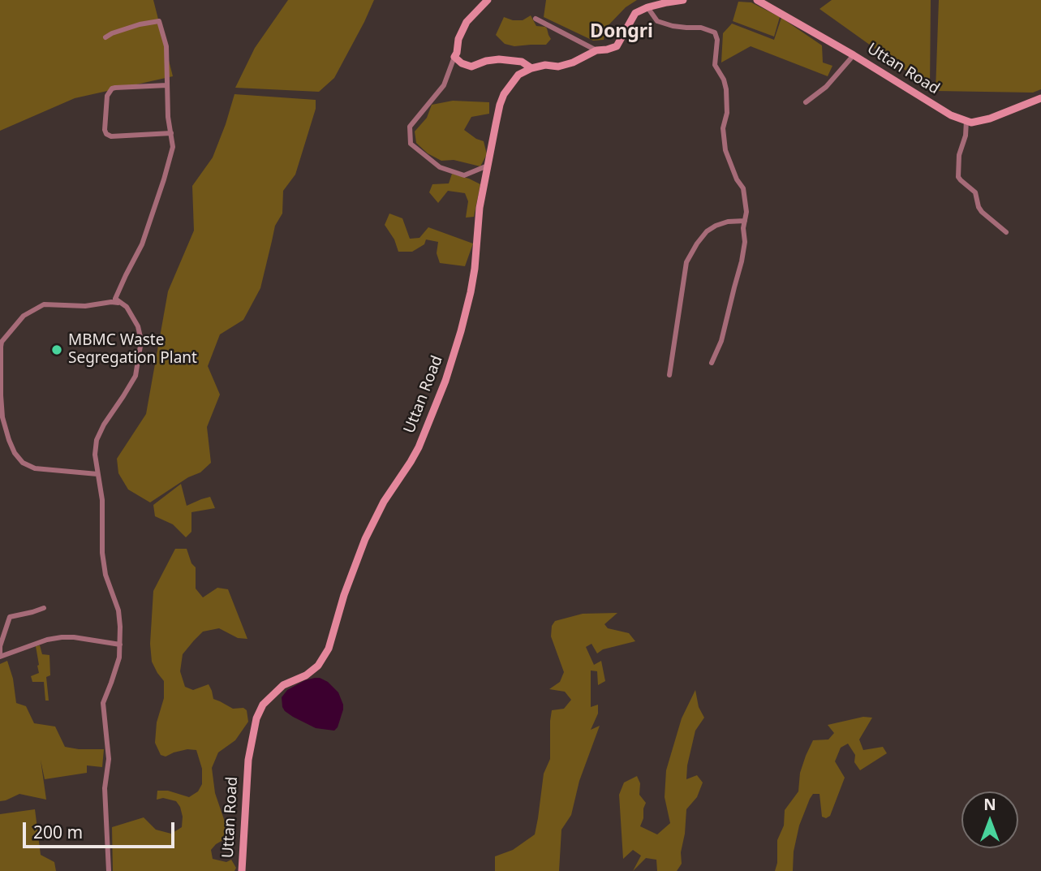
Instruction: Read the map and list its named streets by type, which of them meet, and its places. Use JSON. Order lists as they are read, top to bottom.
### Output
{
  "streets": {
    "main road": ["Uttan Road"]
  },
  "districts": ["Dongri"],
  "places": ["MBMC Waste Segregation Plant"],
  "scale_bar": "200 m",
  "north": "top"
}
